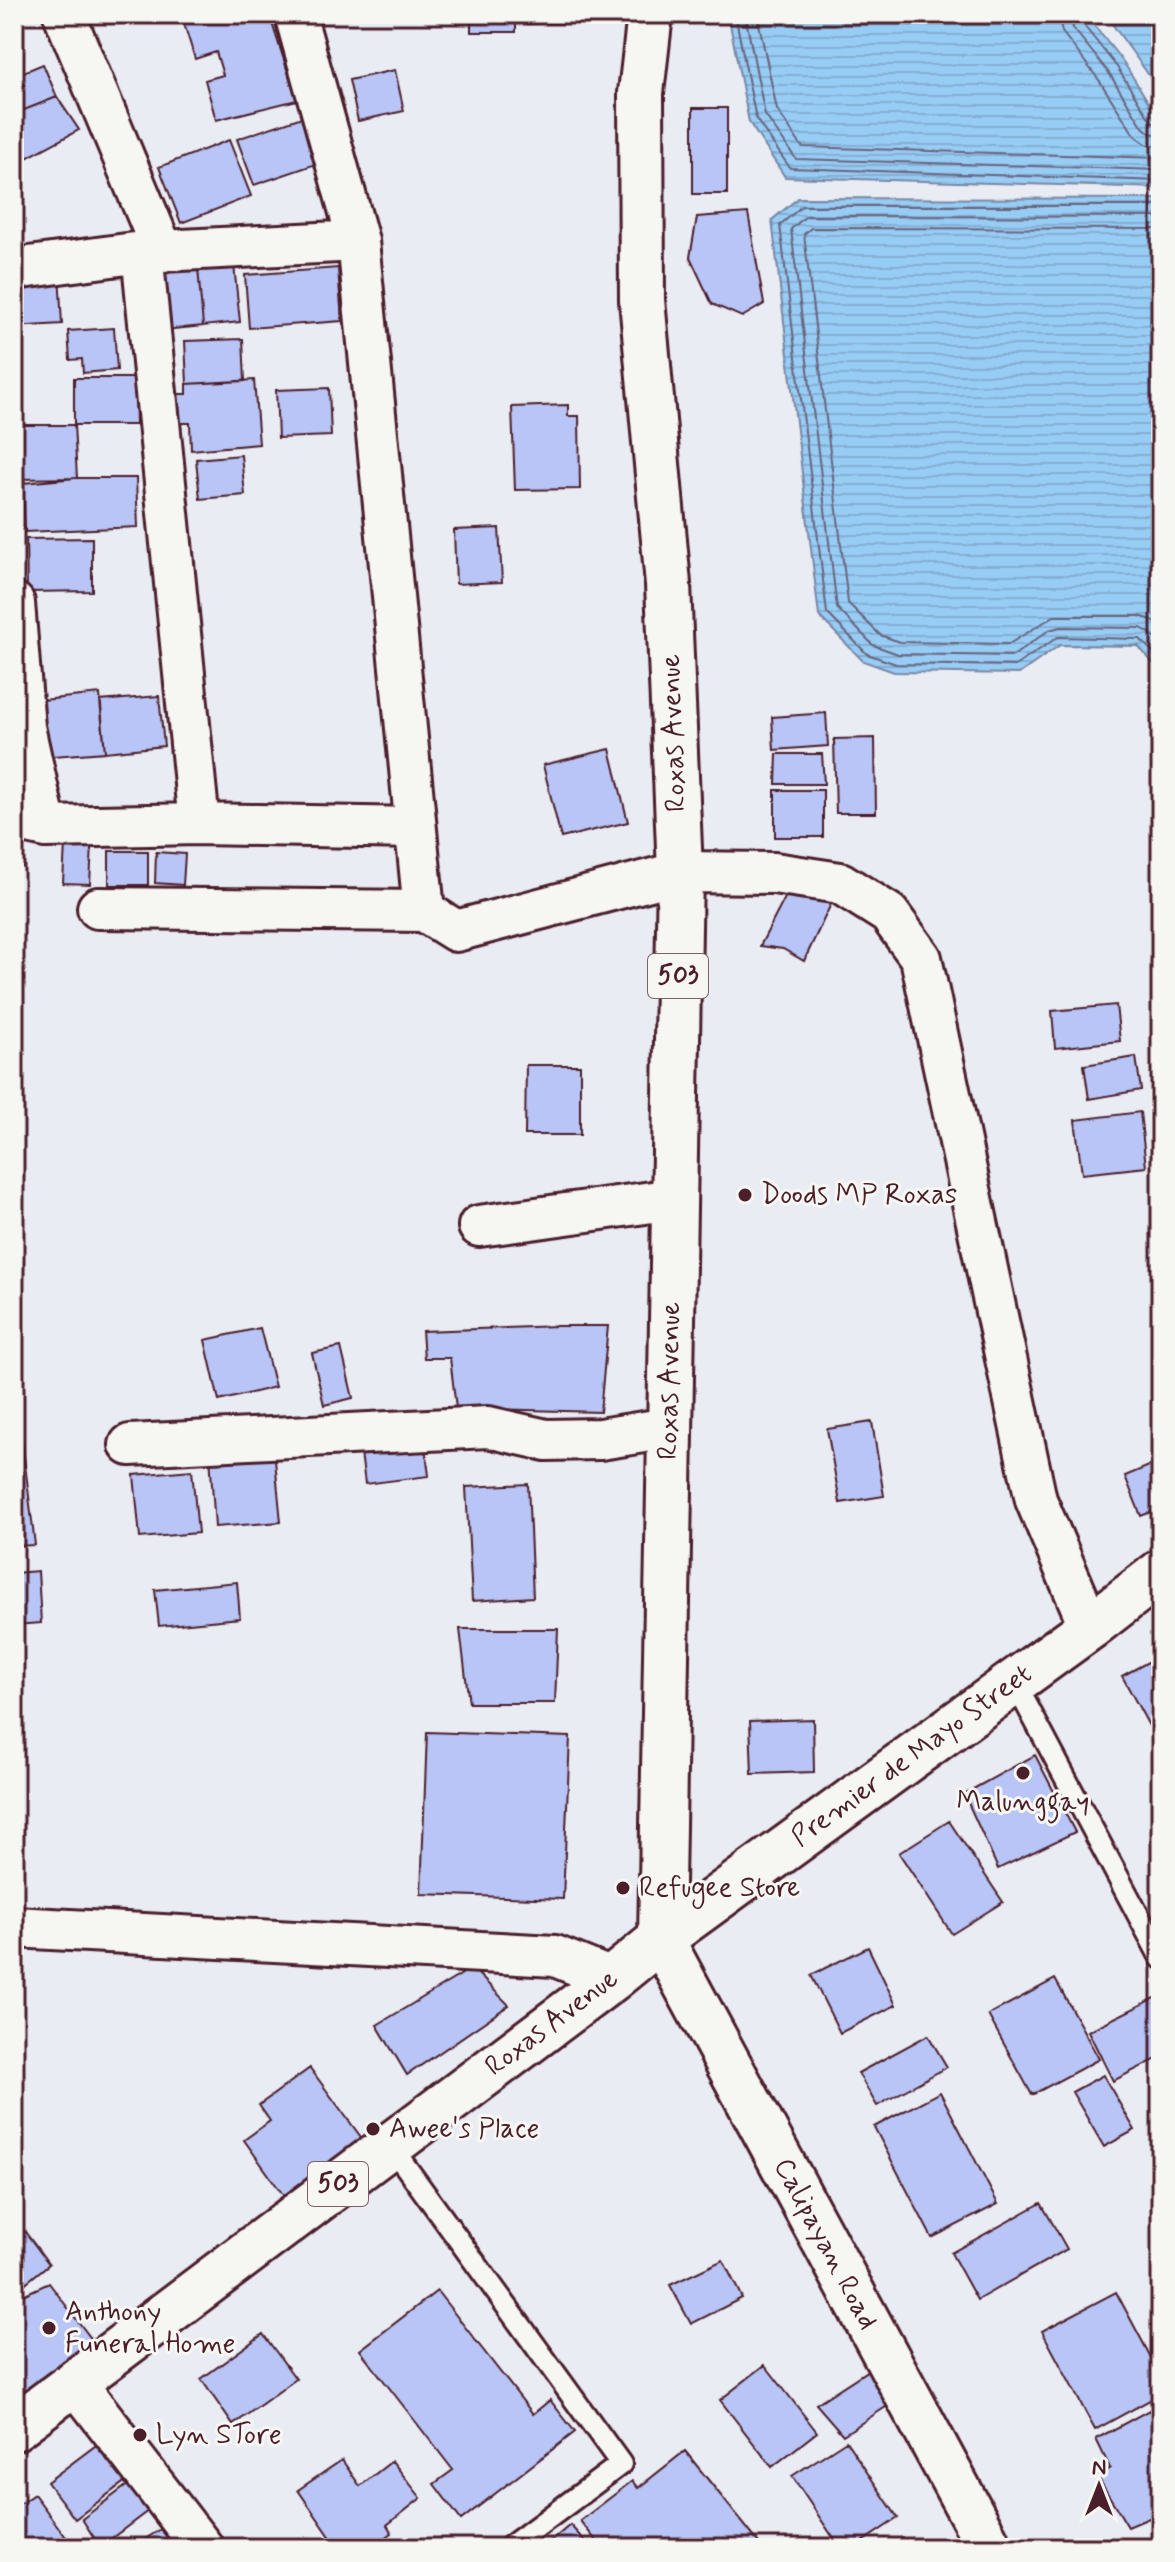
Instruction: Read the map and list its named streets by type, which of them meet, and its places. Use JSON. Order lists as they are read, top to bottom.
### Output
{
  "streets": {
    "main road": [
      "Roxas Avenue",
      "503",
      "Premier de Mayo Street",
      "Calipayan Road"
    ]
  },
  "crossings": [
    ["Roxas Avenue", "Premier de Mayo Street"],
    ["Roxas Avenue", "Calipayan Road"],
    ["Premier de Mayo Street", "Calipayan Road"]
  ],
  "places": [
    "Doods MP Roxas",
    "Malunggay",
    "Refugee Store",
    "Awee's Place",
    "Anthony Funeral Home",
    "Lyn STore"
  ],
  "north": "top"
}
